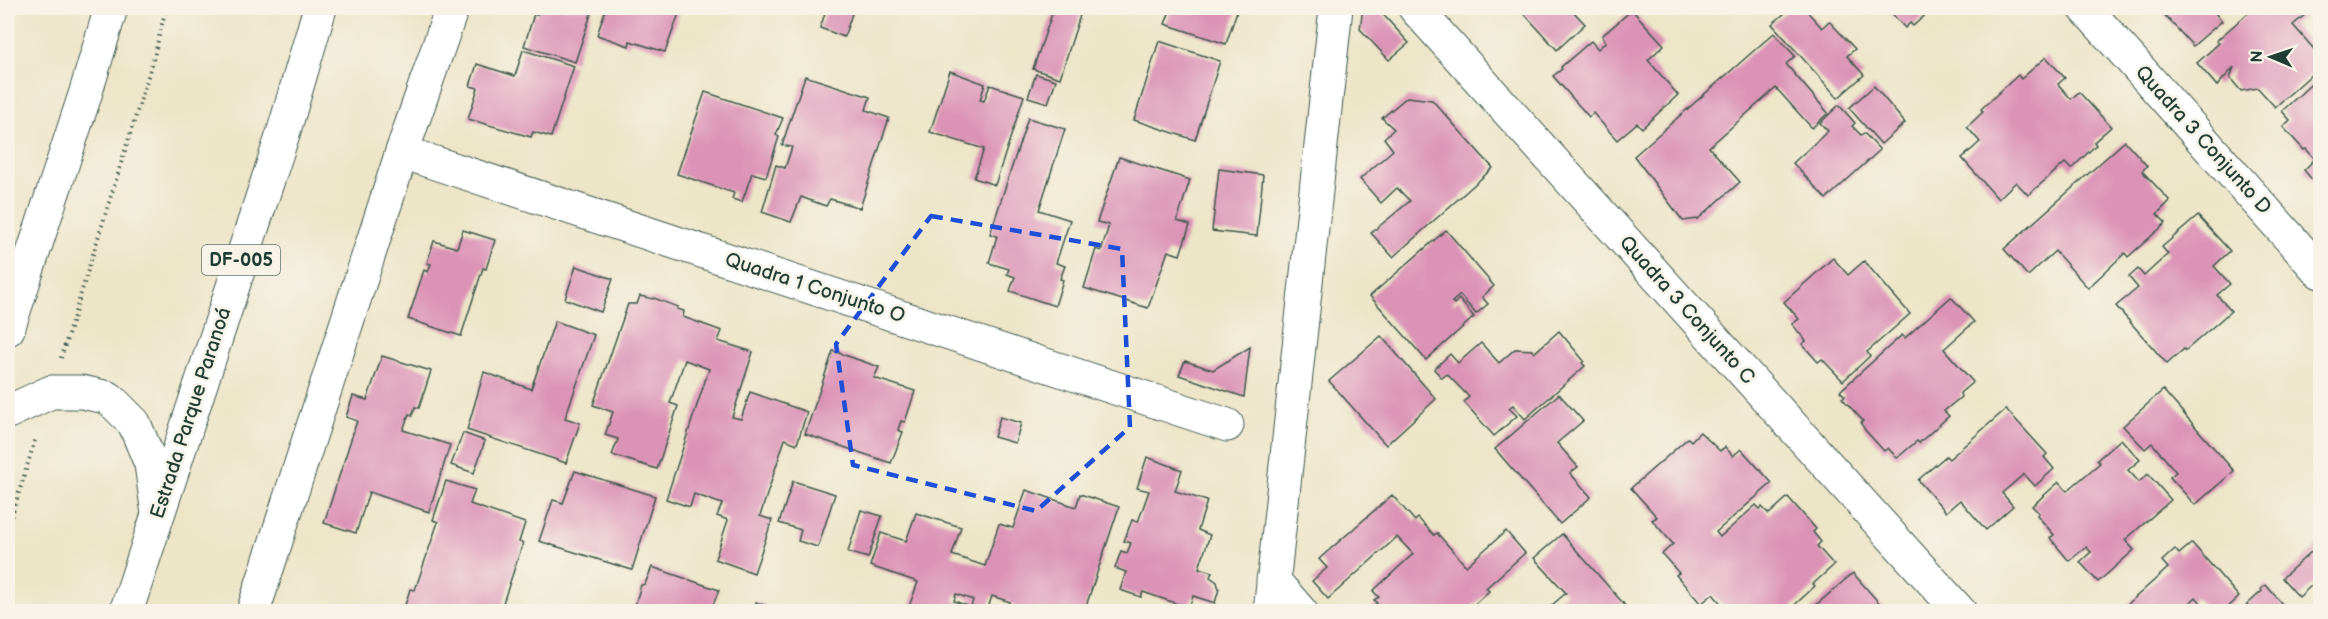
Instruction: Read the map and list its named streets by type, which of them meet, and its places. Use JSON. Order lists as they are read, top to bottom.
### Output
{
  "streets": {
    "street": [
      "Quadra 3 Conjunto D",
      "DF-005",
      "Quadra 1 Conjunto O",
      "Quadra 3 Conjunto C",
      "Estrada Parque Paranoá"
    ]
  },
  "north": "left"
}
